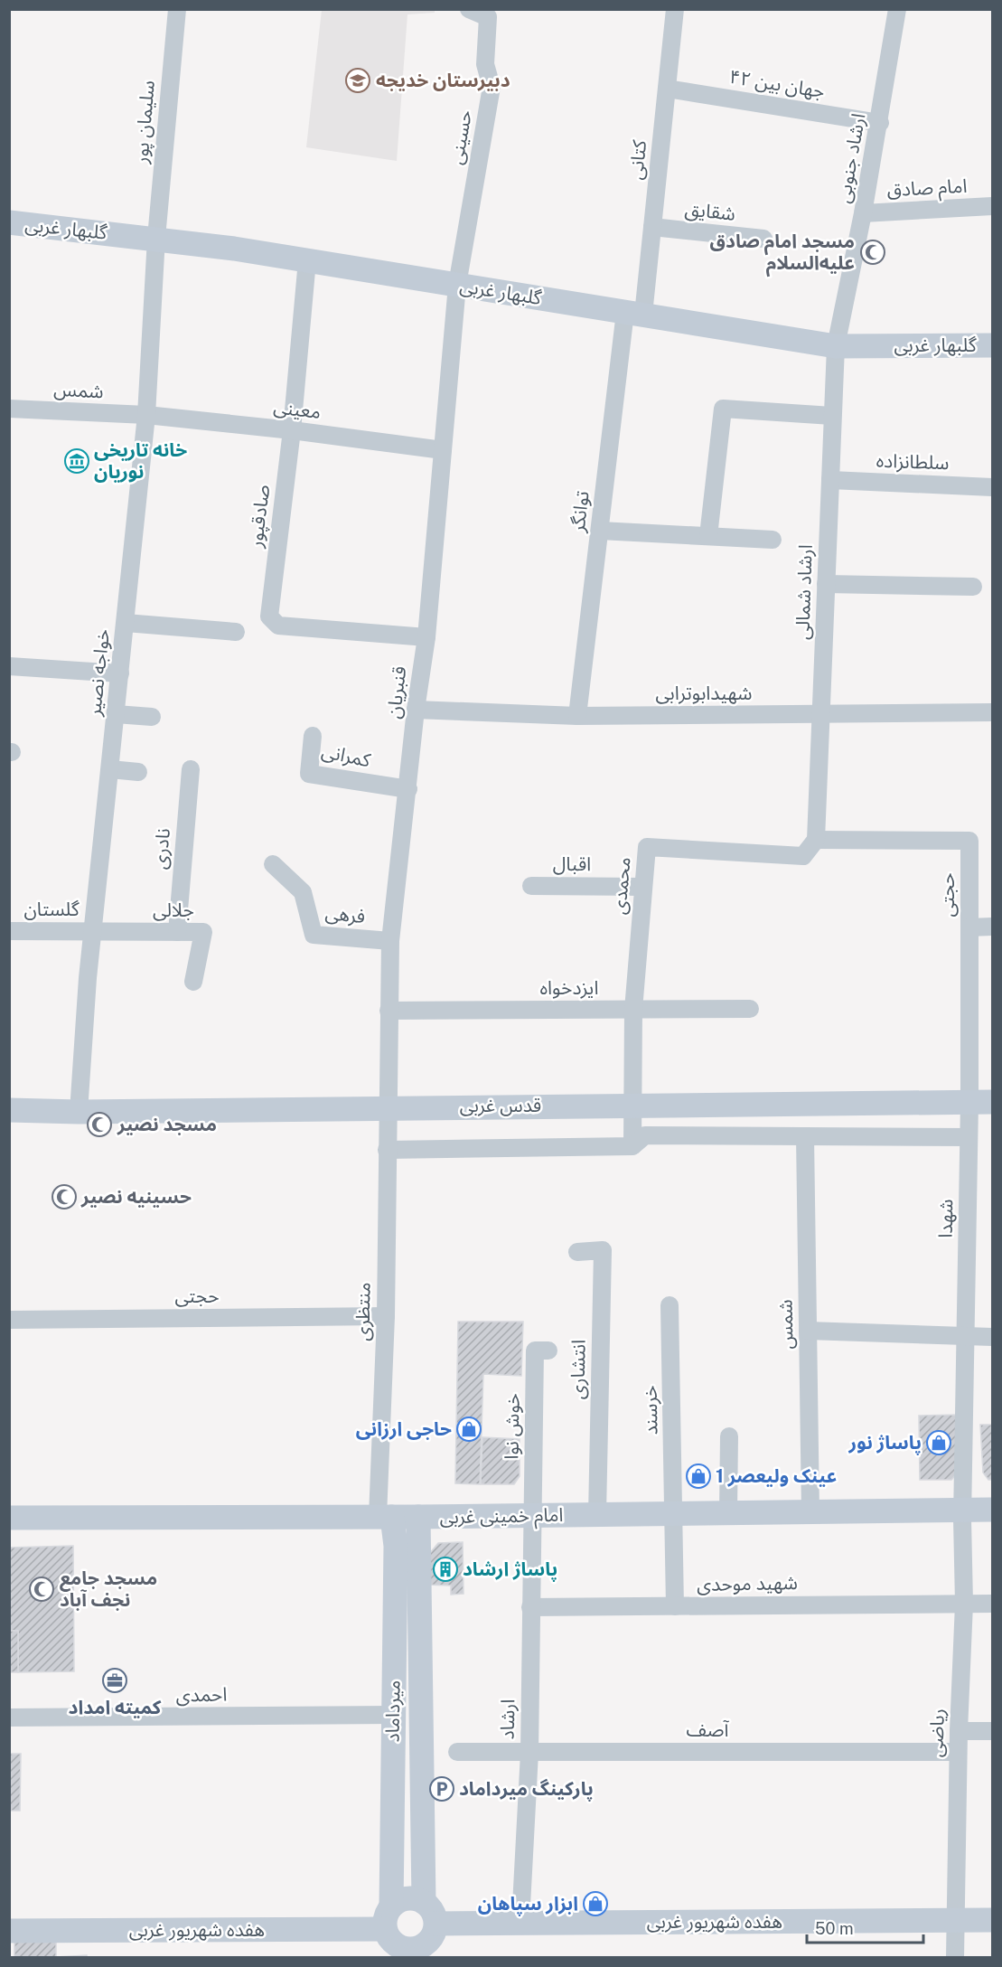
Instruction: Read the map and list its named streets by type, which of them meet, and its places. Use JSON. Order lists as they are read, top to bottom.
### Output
{
  "streets": {
    "street": [
      "جهان بین ۴۲",
      "سلیمان پور",
      "حسینی",
      "ارشاد جنوبی",
      "کتانی",
      "امام صادق",
      "شقایق",
      "گلبهار غربی",
      "شمس",
      "معینی",
      "سلطانزاده",
      "توانگر",
      "صادقپور",
      "ارشاد شمالی",
      "خواجه نصیر",
      "قنبریان",
      "شهیدابوترابی",
      "کمرانی",
      "نادری",
      "اقبال",
      "محمدی",
      "حجتی",
      "گلستان",
      "جلالی",
      "فرهی",
      "ایزدخواه",
      "قدس غربی",
      "شهدا",
      "منتظری",
      "انتشاری",
      "خرسند",
      "خوش نوا",
      "امام خمینی غربی",
      "شهید موحدی",
      "احمدی",
      "میرداماد",
      "ارشاد",
      "آصف",
      "ریاضی",
      "هفده شهریور غربی"
    ]
  },
  "crossings": [
    ["جهان بین ۴۲", "ارشاد جنوبی"],
    ["جهان بین ۴۲", "کتانی"],
    ["سلیمان پور", "گلبهار غربی"],
    ["سلیمان پور", "خواجه نصیر"],
    ["حسینی", "گلبهار غربی"],
    ["حسینی", "قنبریان"],
    ["ارشاد جنوبی", "امام صادق"],
    ["ارشاد جنوبی", "گلبهار غربی"],
    ["ارشاد جنوبی", "ارشاد شمالی"],
    ["کتانی", "شقایق"],
    ["کتانی", "گلبهار غربی"],
    ["کتانی", "توانگر"],
    ["گلبهار غربی", "توانگر"],
    ["گلبهار غربی", "صادقپور"],
    ["گلبهار غربی", "ارشاد شمالی"],
    ["گلبهار غربی", "خواجه نصیر"],
    ["گلبهار غربی", "قنبریان"],
    ["شمس", "معینی"],
    ["شمس", "خواجه نصیر"],
    ["شمس", "امام خمینی غربی"],
    ["معینی", "صادقپور"],
    ["معینی", "خواجه نصیر"],
    ["معینی", "قنبریان"],
    ["سلطانزاده", "ارشاد شمالی"],
    ["توانگر", "شهیدابوترابی"],
    ["صادقپور", "قنبریان"],
    ["ارشاد شمالی", "شهیدابوترابی"],
    ["ارشاد شمالی", "محمدی"],
    ["ارشاد شمالی", "حجتی"],
    ["خواجه نصیر", "گلستان"],
    ["خواجه نصیر", "جلالی"],
    ["خواجه نصیر", "قدس غربی"],
    ["قنبریان", "شهیدابوترابی"],
    ["قنبریان", "کمرانی"],
    ["قنبریان", "فرهی"],
    ["قنبریان", "ایزدخواه"],
    ["قنبریان", "قدس غربی"],
    ["قنبریان", "منتظری"],
    ["نادری", "جلالی"],
    ["اقبال", "محمدی"],
    ["محمدی", "حجتی"],
    ["محمدی", "ایزدخواه"],
    ["محمدی", "قدس غربی"],
    ["حجتی", "قدس غربی"],
    ["حجتی", "شهدا"],
    ["حجتی", "منتظری"],
    ["گلستان", "جلالی"],
    ["قدس غربی", "شهدا"],
    ["قدس غربی", "منتظری"],
    ["شهدا", "امام خمینی غربی"],
    ["شهدا", "ریاضی"],
    ["منتظری", "امام خمینی غربی"],
    ["منتظری", "میرداماد"],
    ["انتشاری", "امام خمینی غربی"],
    ["خرسند", "امام خمینی غربی"],
    ["خرسند", "شهید موحدی"],
    ["خوش نوا", "امام خمینی غربی"],
    ["خوش نوا", "ارشاد"],
    ["امام خمینی غربی", "میرداماد"],
    ["امام خمینی غربی", "ارشاد"],
    ["امام خمینی غربی", "ریاضی"],
    ["شهید موحدی", "ارشاد"],
    ["شهید موحدی", "ریاضی"],
    ["احمدی", "میرداماد"],
    ["میرداماد", "هفده شهریور غربی"],
    ["ارشاد", "آصف"],
    ["ارشاد", "هفده شهریور غربی"],
    ["آصف", "ریاضی"],
    ["ریاضی", "هفده شهریور غربی"]
  ],
  "places": {
    "school or university": ["دبیرستان خدیجه"],
    "mosque": [
      "مسجد امام صادق علیه‌السلام",
      "مسجد نصیر",
      "حسینیه نصیر",
      "مسجد جامع نجف آباد"
    ],
    "museum": ["خانه تاریخی نوریان"],
    "shop": [
      "حاجی ارزانی",
      "پاساژ نور",
      "عینک ولیعصر 1",
      "ابزار سپاهان"
    ],
    "building": ["پاساژ ارشاد"],
    "office": ["کمیته امداد"],
    "parking": ["پارکینگ میرداماد"]
  },
  "scale_bar": "50 m"
}
